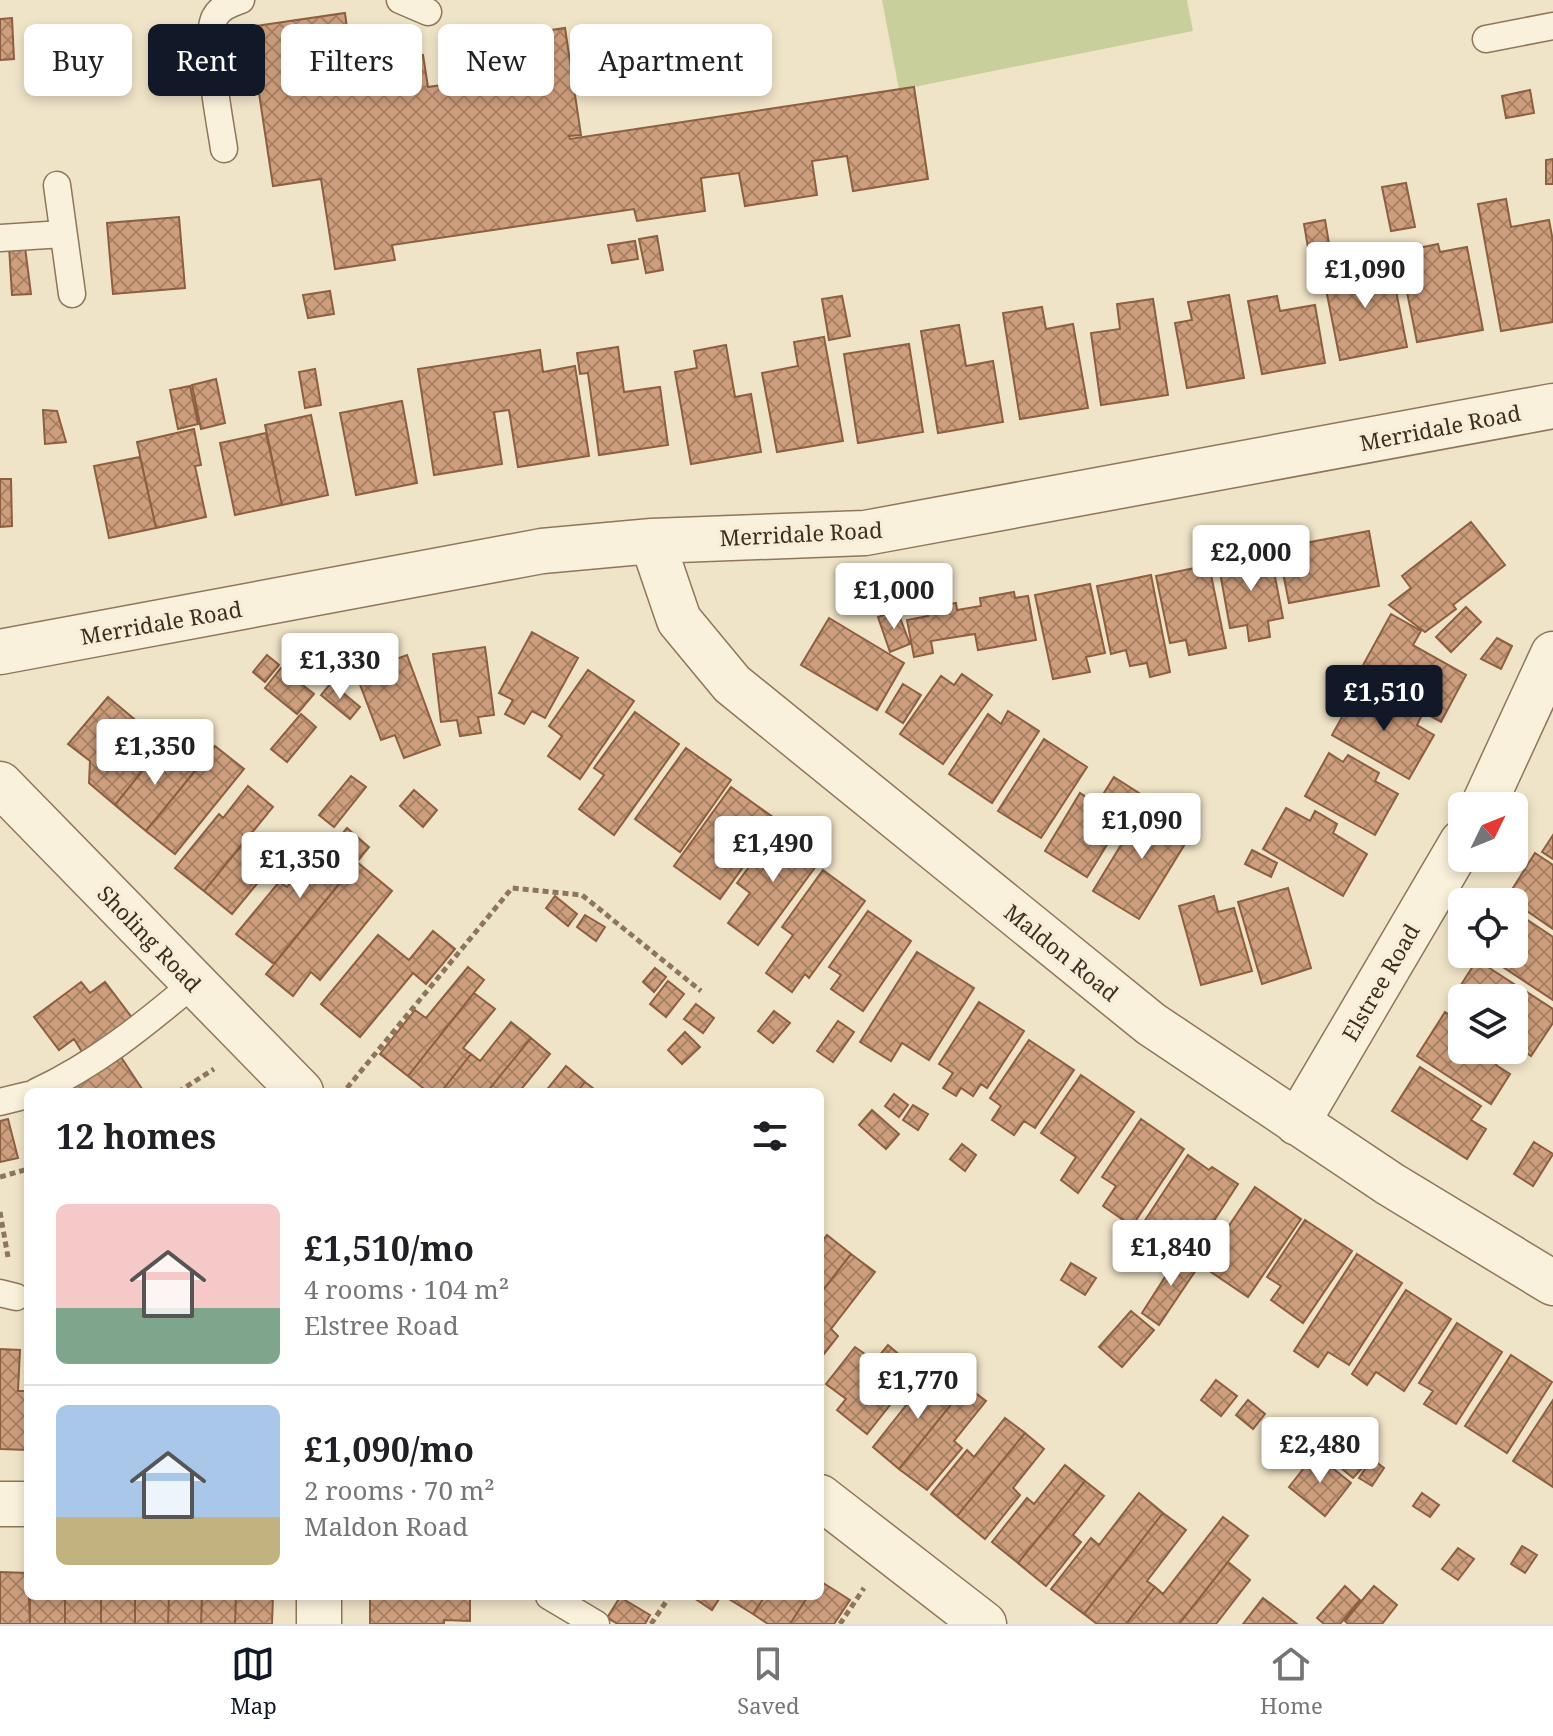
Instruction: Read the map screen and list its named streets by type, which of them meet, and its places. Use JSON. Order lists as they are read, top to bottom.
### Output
{
  "streets": {
    "street": [
      "Merridale Road",
      "Sholing Road",
      "Maldon Road",
      "Elstree Road"
    ]
  },
  "crossings": [
    ["Merridale Road", "Maldon Road"],
    ["Maldon Road", "Elstree Road"]
  ],
  "north": "top right",
  "page": {
    "chip": [
      "Buy",
      "Rent",
      "Filters",
      "New",
      "Apartment"
    ],
    "price": [
      "£1,090",
      "£2,000",
      "£1,000",
      "£1,330",
      "£1,510",
      "£1,350",
      "£1,090",
      "£1,490",
      "£1,350",
      "£1,840",
      "£1,770",
      "£2,480"
    ],
    "heading": "12 homes",
    "list": [
      {
        "name": "£1,510/mo",
        "note": "4 rooms · 104 m² · Elstree Road"
      },
      {
        "name": "£1,090/mo",
        "note": "2 rooms · 70 m² · Maldon Road"
      }
    ],
    "tabs": ["Map", "Saved", "Home"]
  }
}
